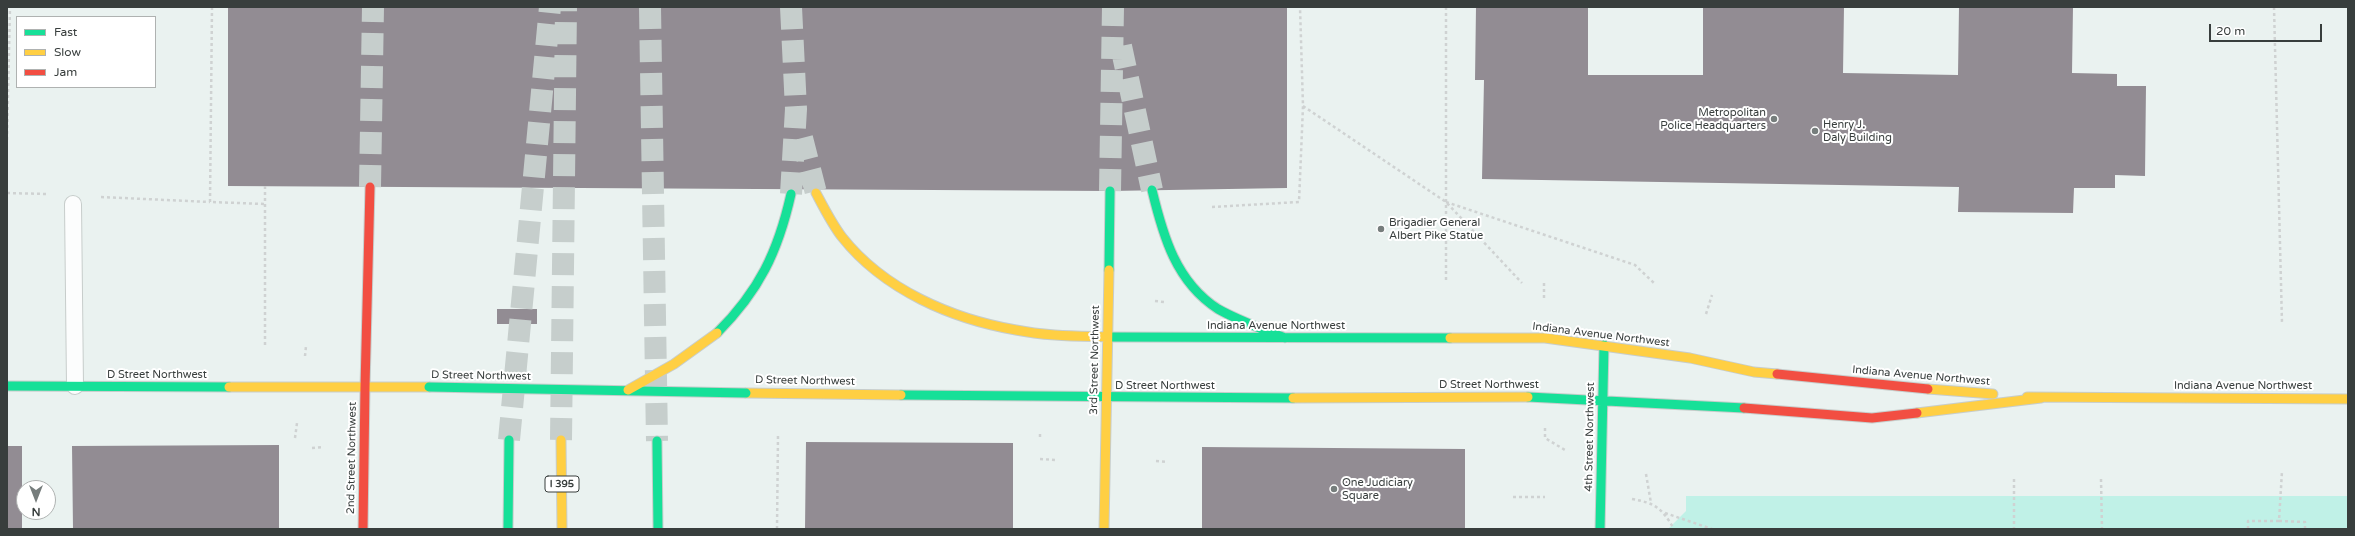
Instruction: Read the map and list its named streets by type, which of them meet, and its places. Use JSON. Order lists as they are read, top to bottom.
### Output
{
  "streets": {
    "main road": [
      "Indiana Avenue Northwest",
      "3rd Street Northwest",
      "D Street Northwest",
      "4th Street Northwest",
      "2nd Street Northwest",
      "I 395"
    ]
  },
  "crossings": [
    ["Indiana Avenue Northwest", "3rd Street Northwest"],
    ["Indiana Avenue Northwest", "D Street Northwest"],
    ["Indiana Avenue Northwest", "4th Street Northwest"],
    ["3rd Street Northwest", "D Street Northwest"],
    ["D Street Northwest", "4th Street Northwest"],
    ["D Street Northwest", "2nd Street Northwest"]
  ],
  "places": [
    "Metropolitan Police Headquarters",
    "Henry J. Daly Building",
    "Brigadier General Albert Pike Statue",
    "One Judiciary Square"
  ],
  "legend": ["Fast", "Slow", "Jam"],
  "scale_bar": "20 m",
  "north": "bottom"
}
